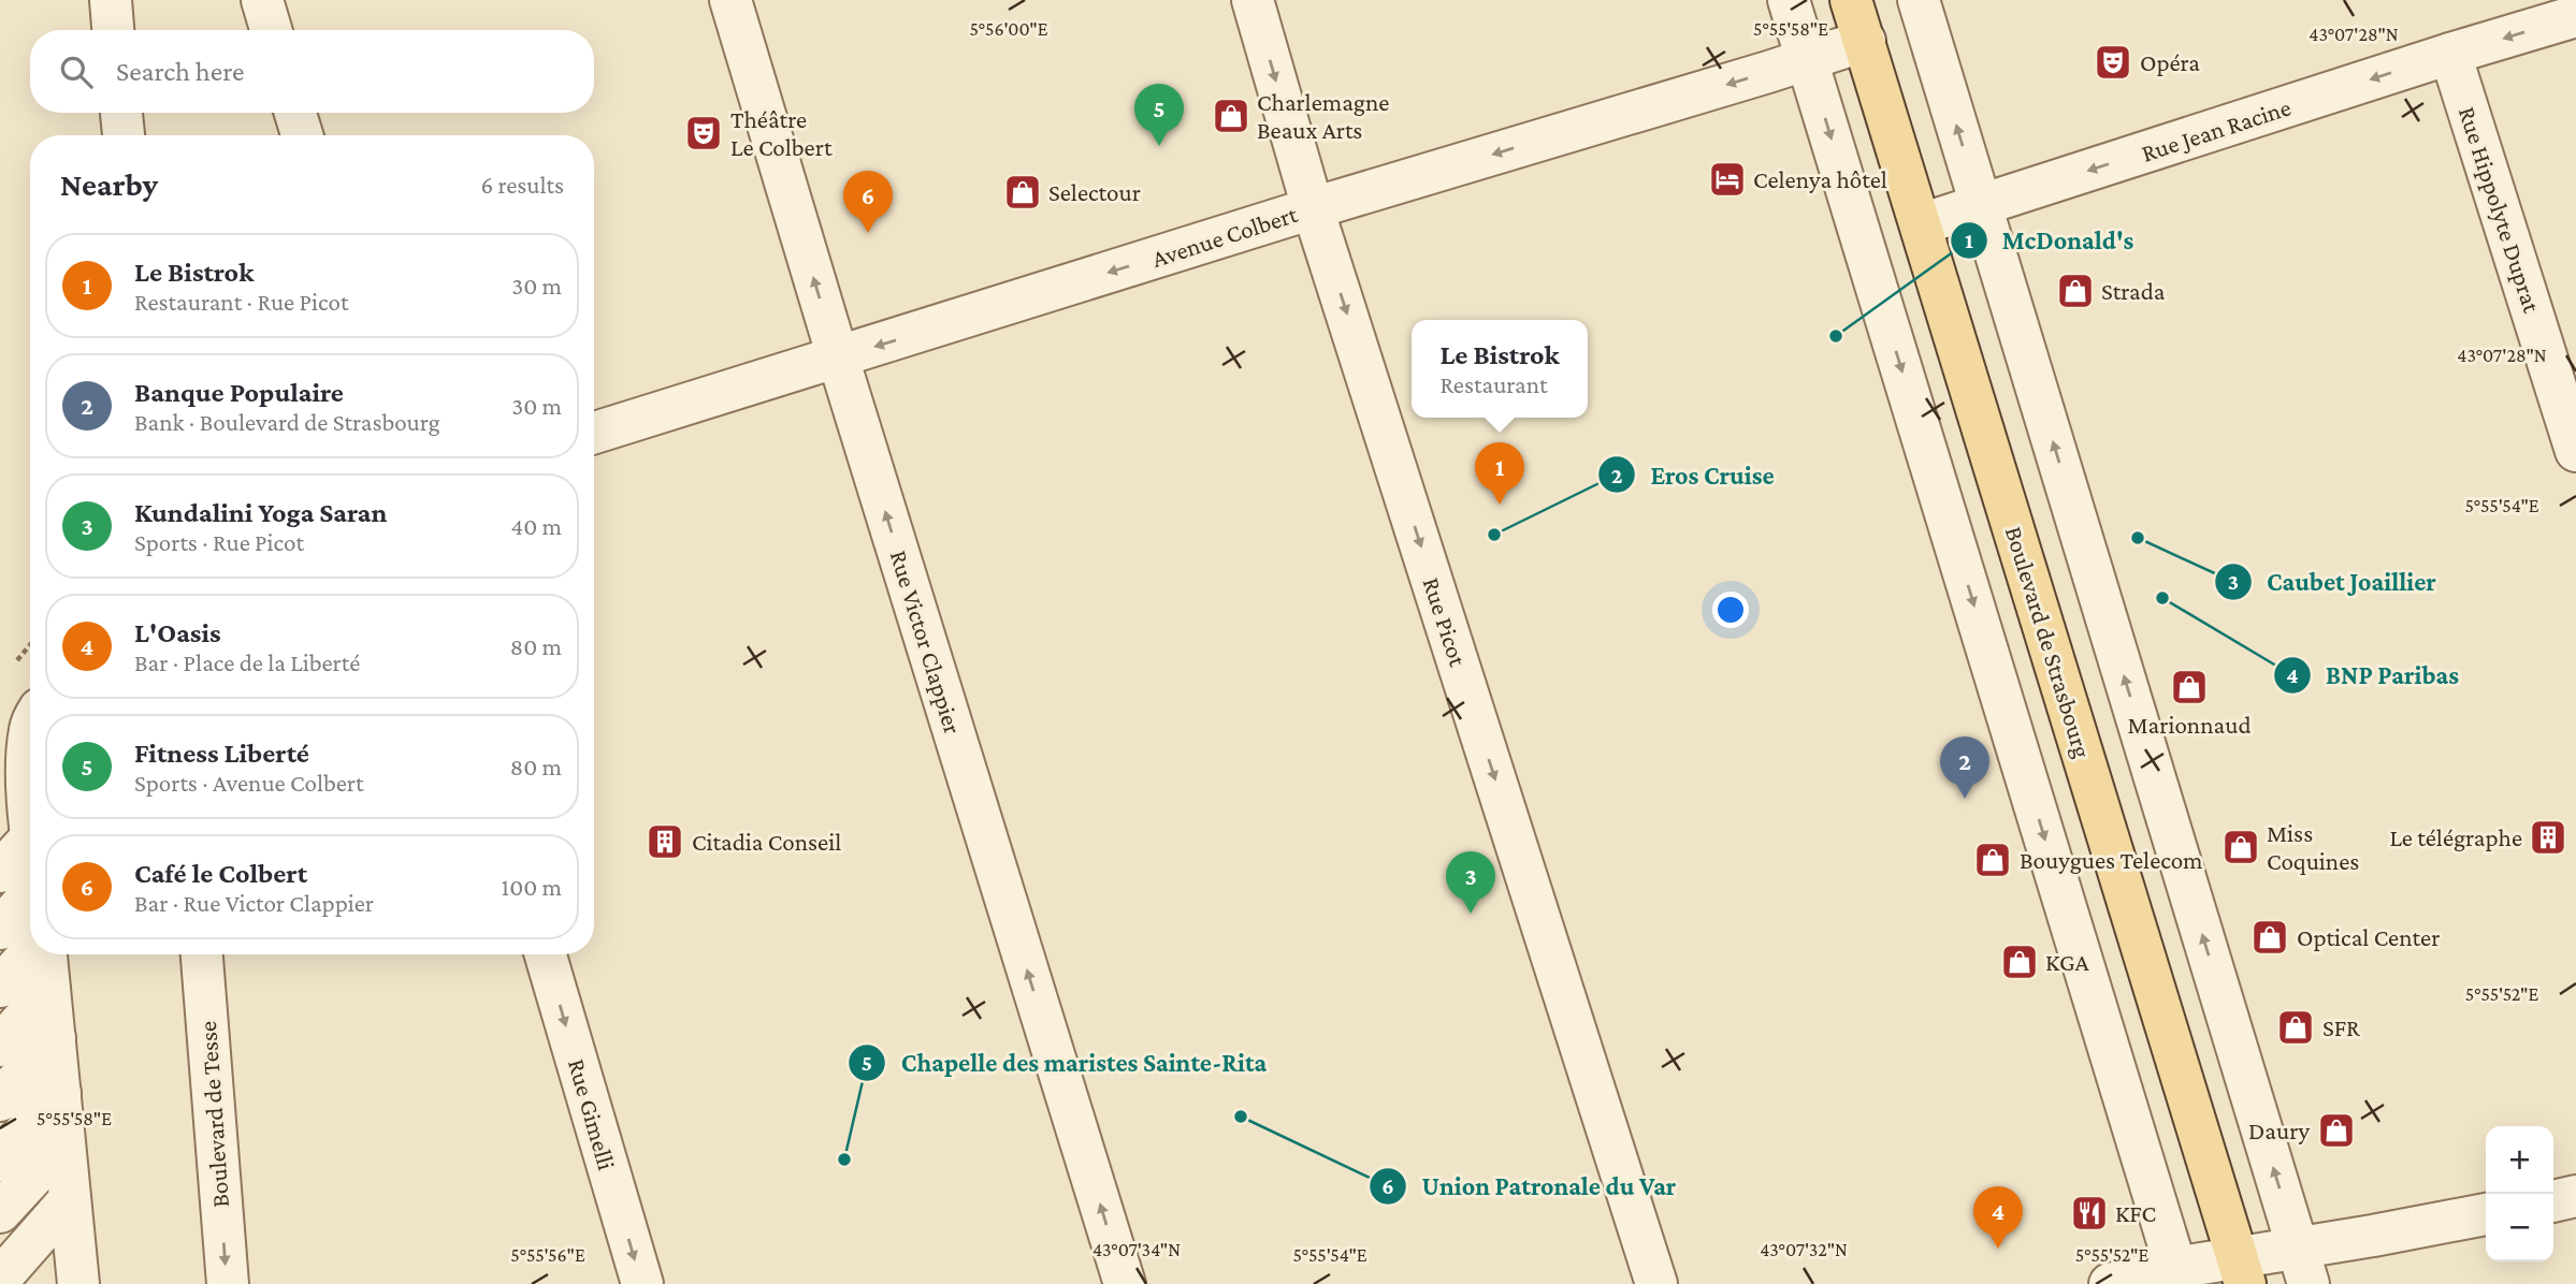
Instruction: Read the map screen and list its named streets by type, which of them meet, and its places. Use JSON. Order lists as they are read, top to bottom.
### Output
{
  "streets": {
    "main road": ["Boulevard de Strasbourg"],
    "street": [
      "Rue Jean Racine",
      "Rue Hippolyte Duprat",
      "Avenue Colbert",
      "Rue Picot",
      "Rue Victor Clappier",
      "Boulevard de Tesse",
      "Rue Gimelli"
    ]
  },
  "crossings": [
    ["Rue Jean Racine", "Rue Hippolyte Duprat"],
    ["Rue Jean Racine", "Boulevard de Strasbourg"],
    ["Avenue Colbert", "Rue Picot"],
    ["Avenue Colbert", "Rue Victor Clappier"],
    ["Avenue Colbert", "Boulevard de Strasbourg"]
  ],
  "one_way": [
    "Rue Jean Racine",
    "Avenue Colbert",
    "Rue Picot",
    "Rue Victor Clappier",
    "Rue Gimelli"
  ],
  "places": {
    "theatre": ["Opéra", "Théâtre Le Colbert"],
    "shop": [
      "Charlemagne Beaux Arts",
      "Selectour",
      "Strada",
      "Marionnaud",
      "Miss Coquines",
      "Bouygues Telecom",
      "Optical Center",
      "KGA",
      "SFR",
      "Daury"
    ],
    "hotel": ["Celenya hôtel"],
    "other": [
      "McDonald's",
      "Eros Cruise",
      "Caubet Joaillier",
      "BNP Paribas",
      "Union Patronale du Var",
      "Chapelle des maristes Sainte-Rita"
    ],
    "building": ["Le télégraphe", "Citadia Conseil"],
    "restaurant": ["KFC"]
  },
  "page": {
    "search": "Search here",
    "pins": [
      "5",
      "6",
      "1",
      "2",
      "3",
      "4"
    ],
    "heading": ["Nearby", "6 results"],
    "list": [
      {
        "mark": "1",
        "name": "Le Bistrok",
        "note": "Restaurant · Rue Picot",
        "value": "30 m"
      },
      {
        "mark": "2",
        "name": "Banque Populaire",
        "note": "Bank · Boulevard de Strasbourg",
        "value": "30 m"
      },
      {
        "mark": "3",
        "name": "Kundalini Yoga Saran",
        "note": "Sports · Rue Picot",
        "value": "40 m"
      },
      {
        "mark": "4",
        "name": "L'Oasis",
        "note": "Bar · Place de la Liberté",
        "value": "80 m"
      },
      {
        "mark": "5",
        "name": "Fitness Liberté",
        "note": "Sports · Avenue Colbert",
        "value": "80 m"
      },
      {
        "mark": "6",
        "name": "Café le Colbert",
        "note": "Bar · Rue Victor Clappier",
        "value": "100 m"
      }
    ],
    "popup": ["Le Bistrok", "Restaurant"],
    "map_buttons": ["+", "−"]
  },
  "coordinates": [
    "5°56'00\"E",
    "5°55'58\"E",
    "43°07'28\"N",
    "5°55'54\"E",
    "5°55'52\"E",
    "43°07'34\"N",
    "43°07'32\"N",
    "5°55'56\"E"
  ]
}
